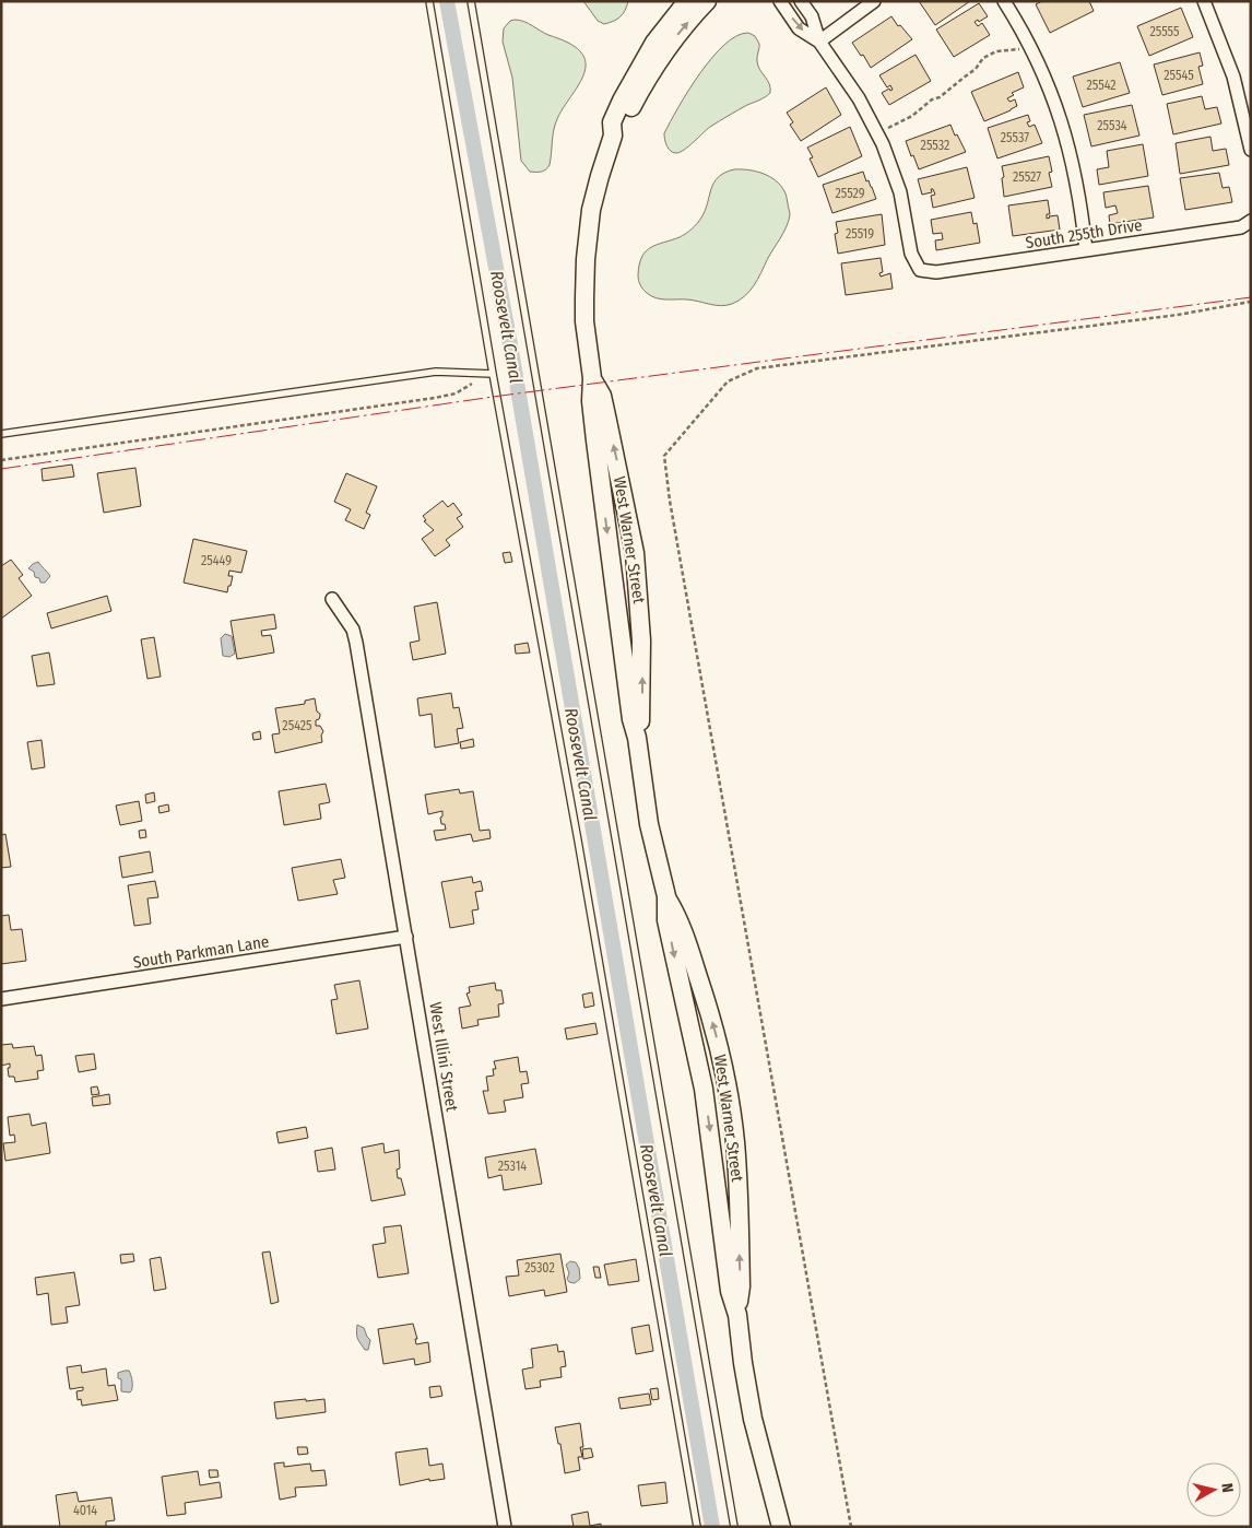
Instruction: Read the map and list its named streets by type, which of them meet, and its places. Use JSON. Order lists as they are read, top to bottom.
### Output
{
  "streets": {
    "street": [
      "South 255th Drive",
      "West Warner Street",
      "South Parkman Lane",
      "West Illini Street"
    ]
  },
  "crossings": [
    ["South Parkman Lane", "West Illini Street"]
  ],
  "water": ["Roosevelt Canal"],
  "house_numbers": [
    "25555",
    "25545",
    "25542",
    "25534",
    "25537",
    "25532",
    "25527",
    "25529",
    "25519",
    "25449",
    "25425",
    "25314",
    "25302",
    "4014"
  ],
  "north": "right"
}
